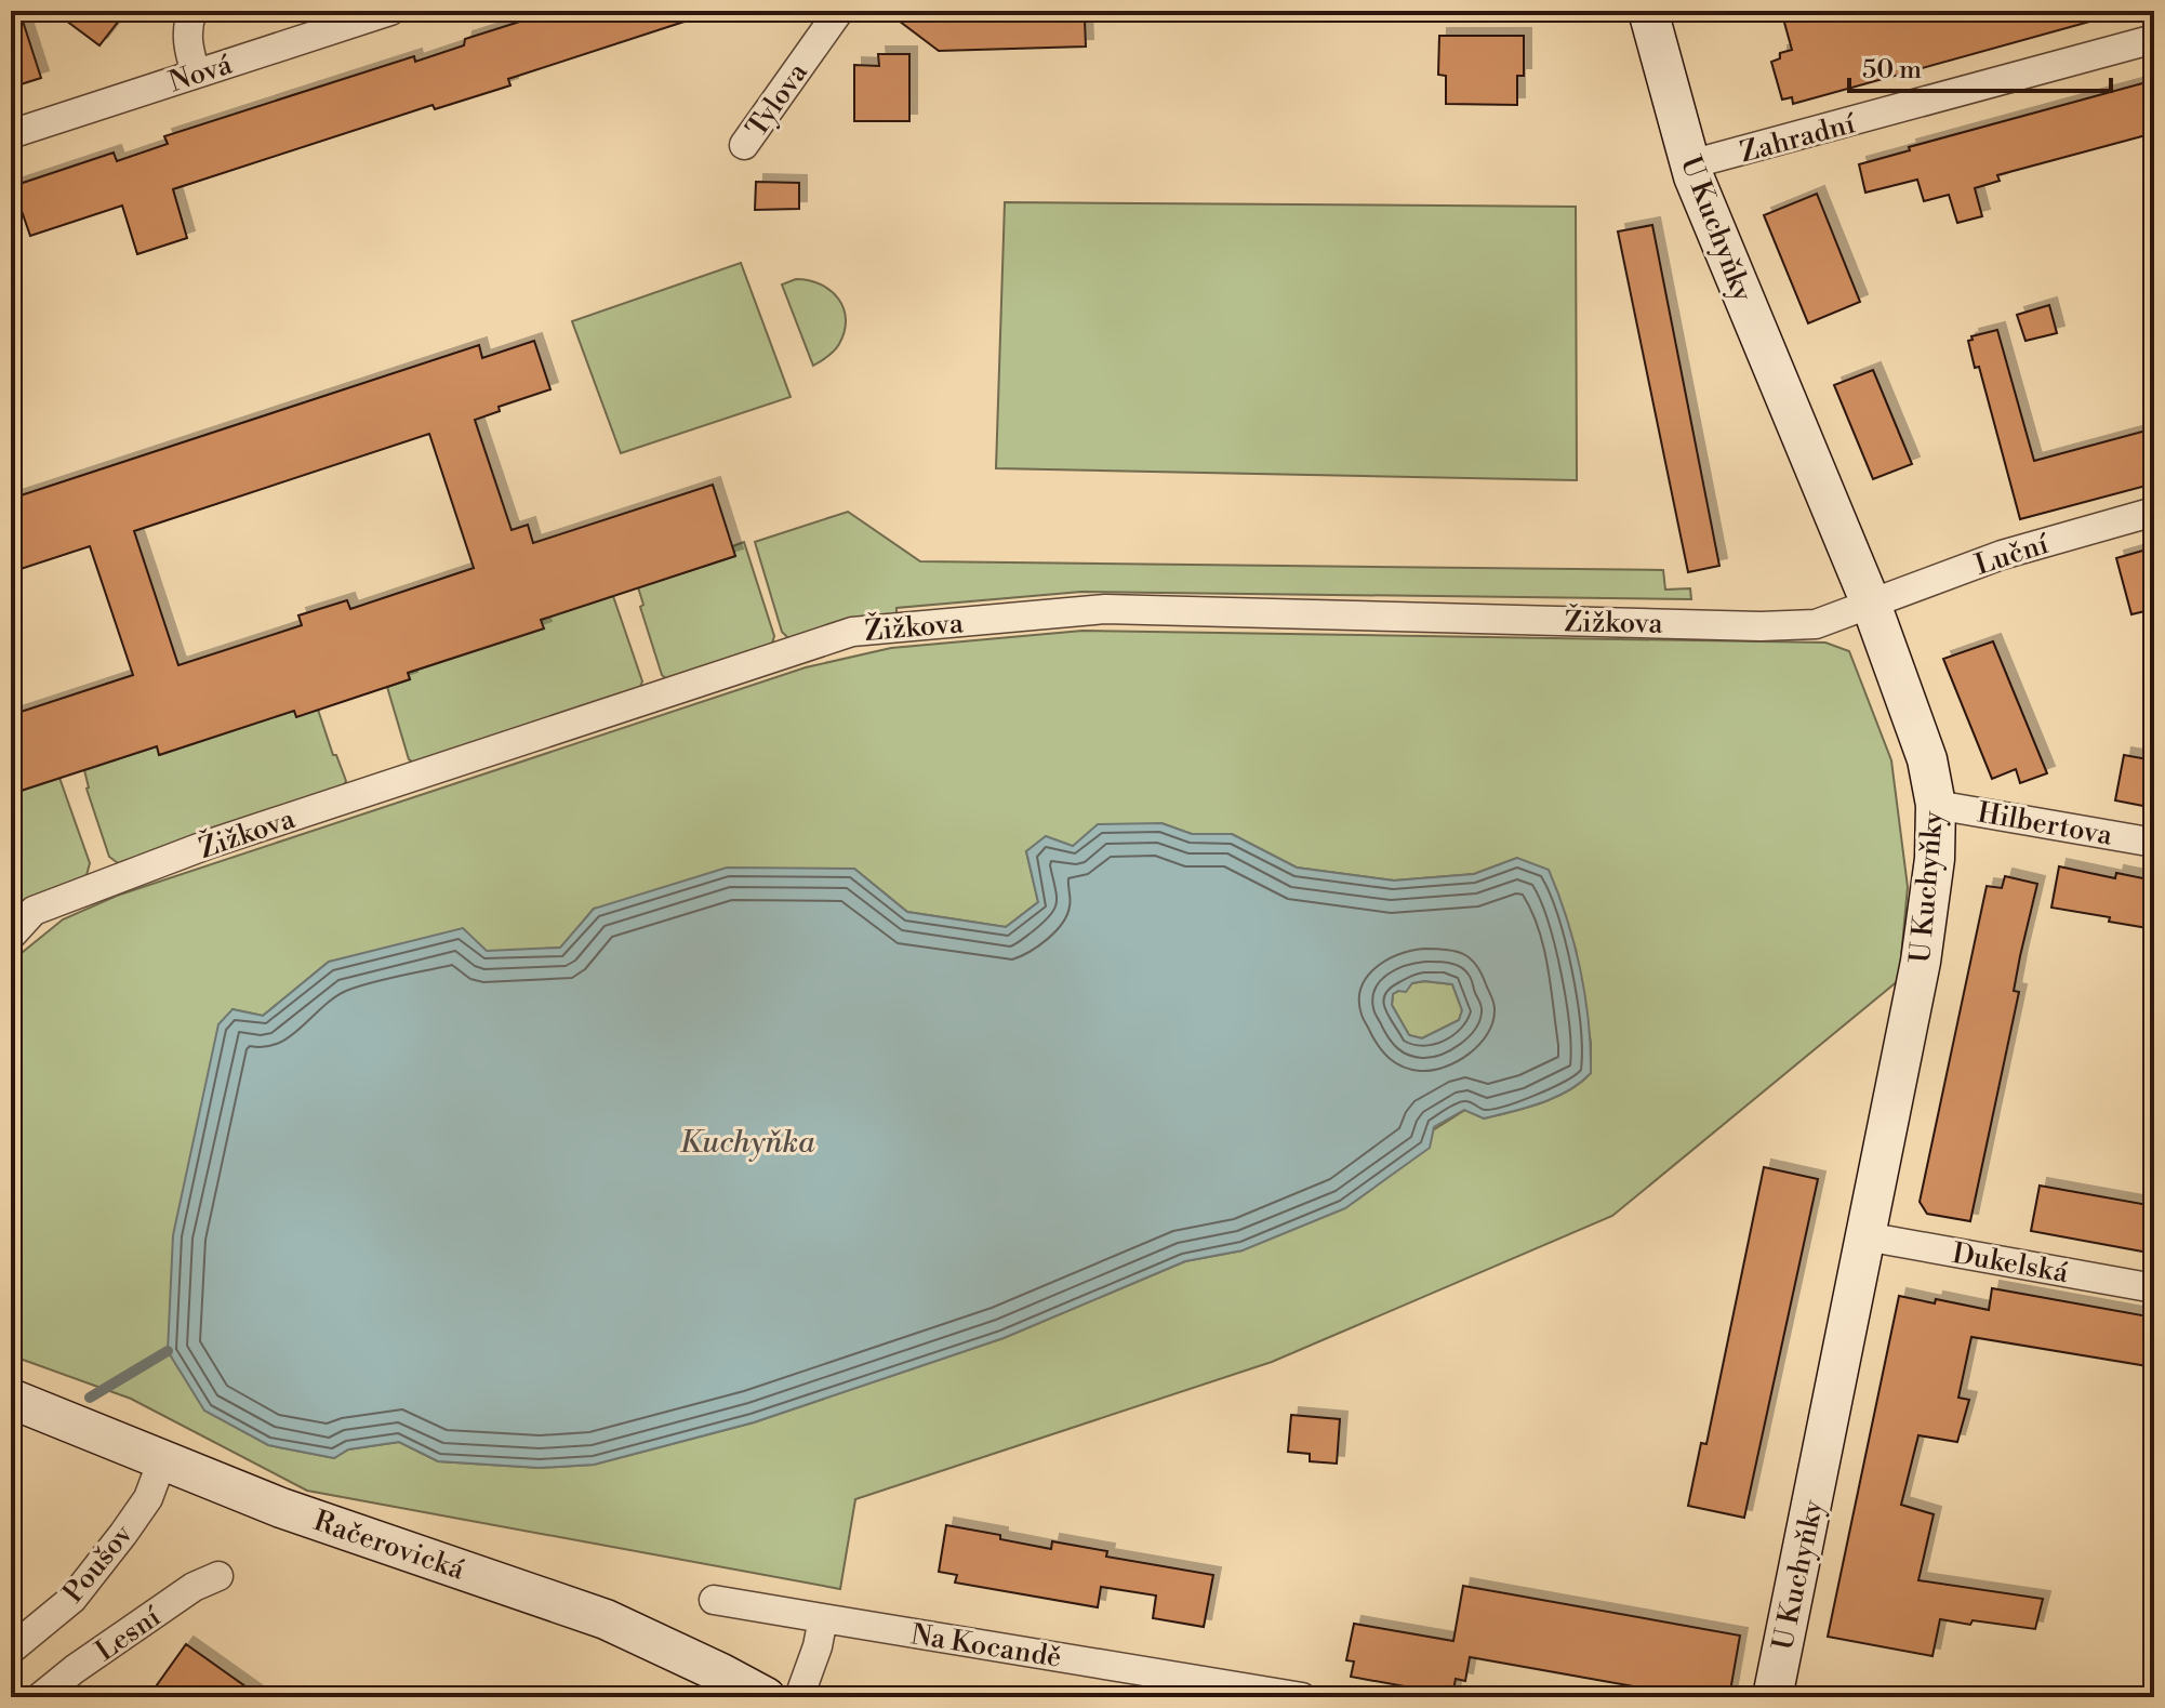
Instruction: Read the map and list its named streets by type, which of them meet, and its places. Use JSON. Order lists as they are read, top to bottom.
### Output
{
  "streets": {
    "street": [
      "Nová",
      "Tylova",
      "Zahradní",
      "U Kuchyňky",
      "Luční",
      "Žižkova",
      "Hilbertova",
      "Dukelská",
      "Račerovická",
      "Poušov",
      "Lesní",
      "Na Kocandě"
    ]
  },
  "crossings": [
    ["Zahradní", "U Kuchyňky"],
    ["U Kuchyňky", "Luční"],
    ["U Kuchyňky", "Žižkova"],
    ["U Kuchyňky", "Hilbertova"],
    ["U Kuchyňky", "Dukelská"],
    ["Luční", "Žižkova"],
    ["Račerovická", "Poušov"]
  ],
  "water": ["Kuchyňka"],
  "scale_bar": "50 m"
}
